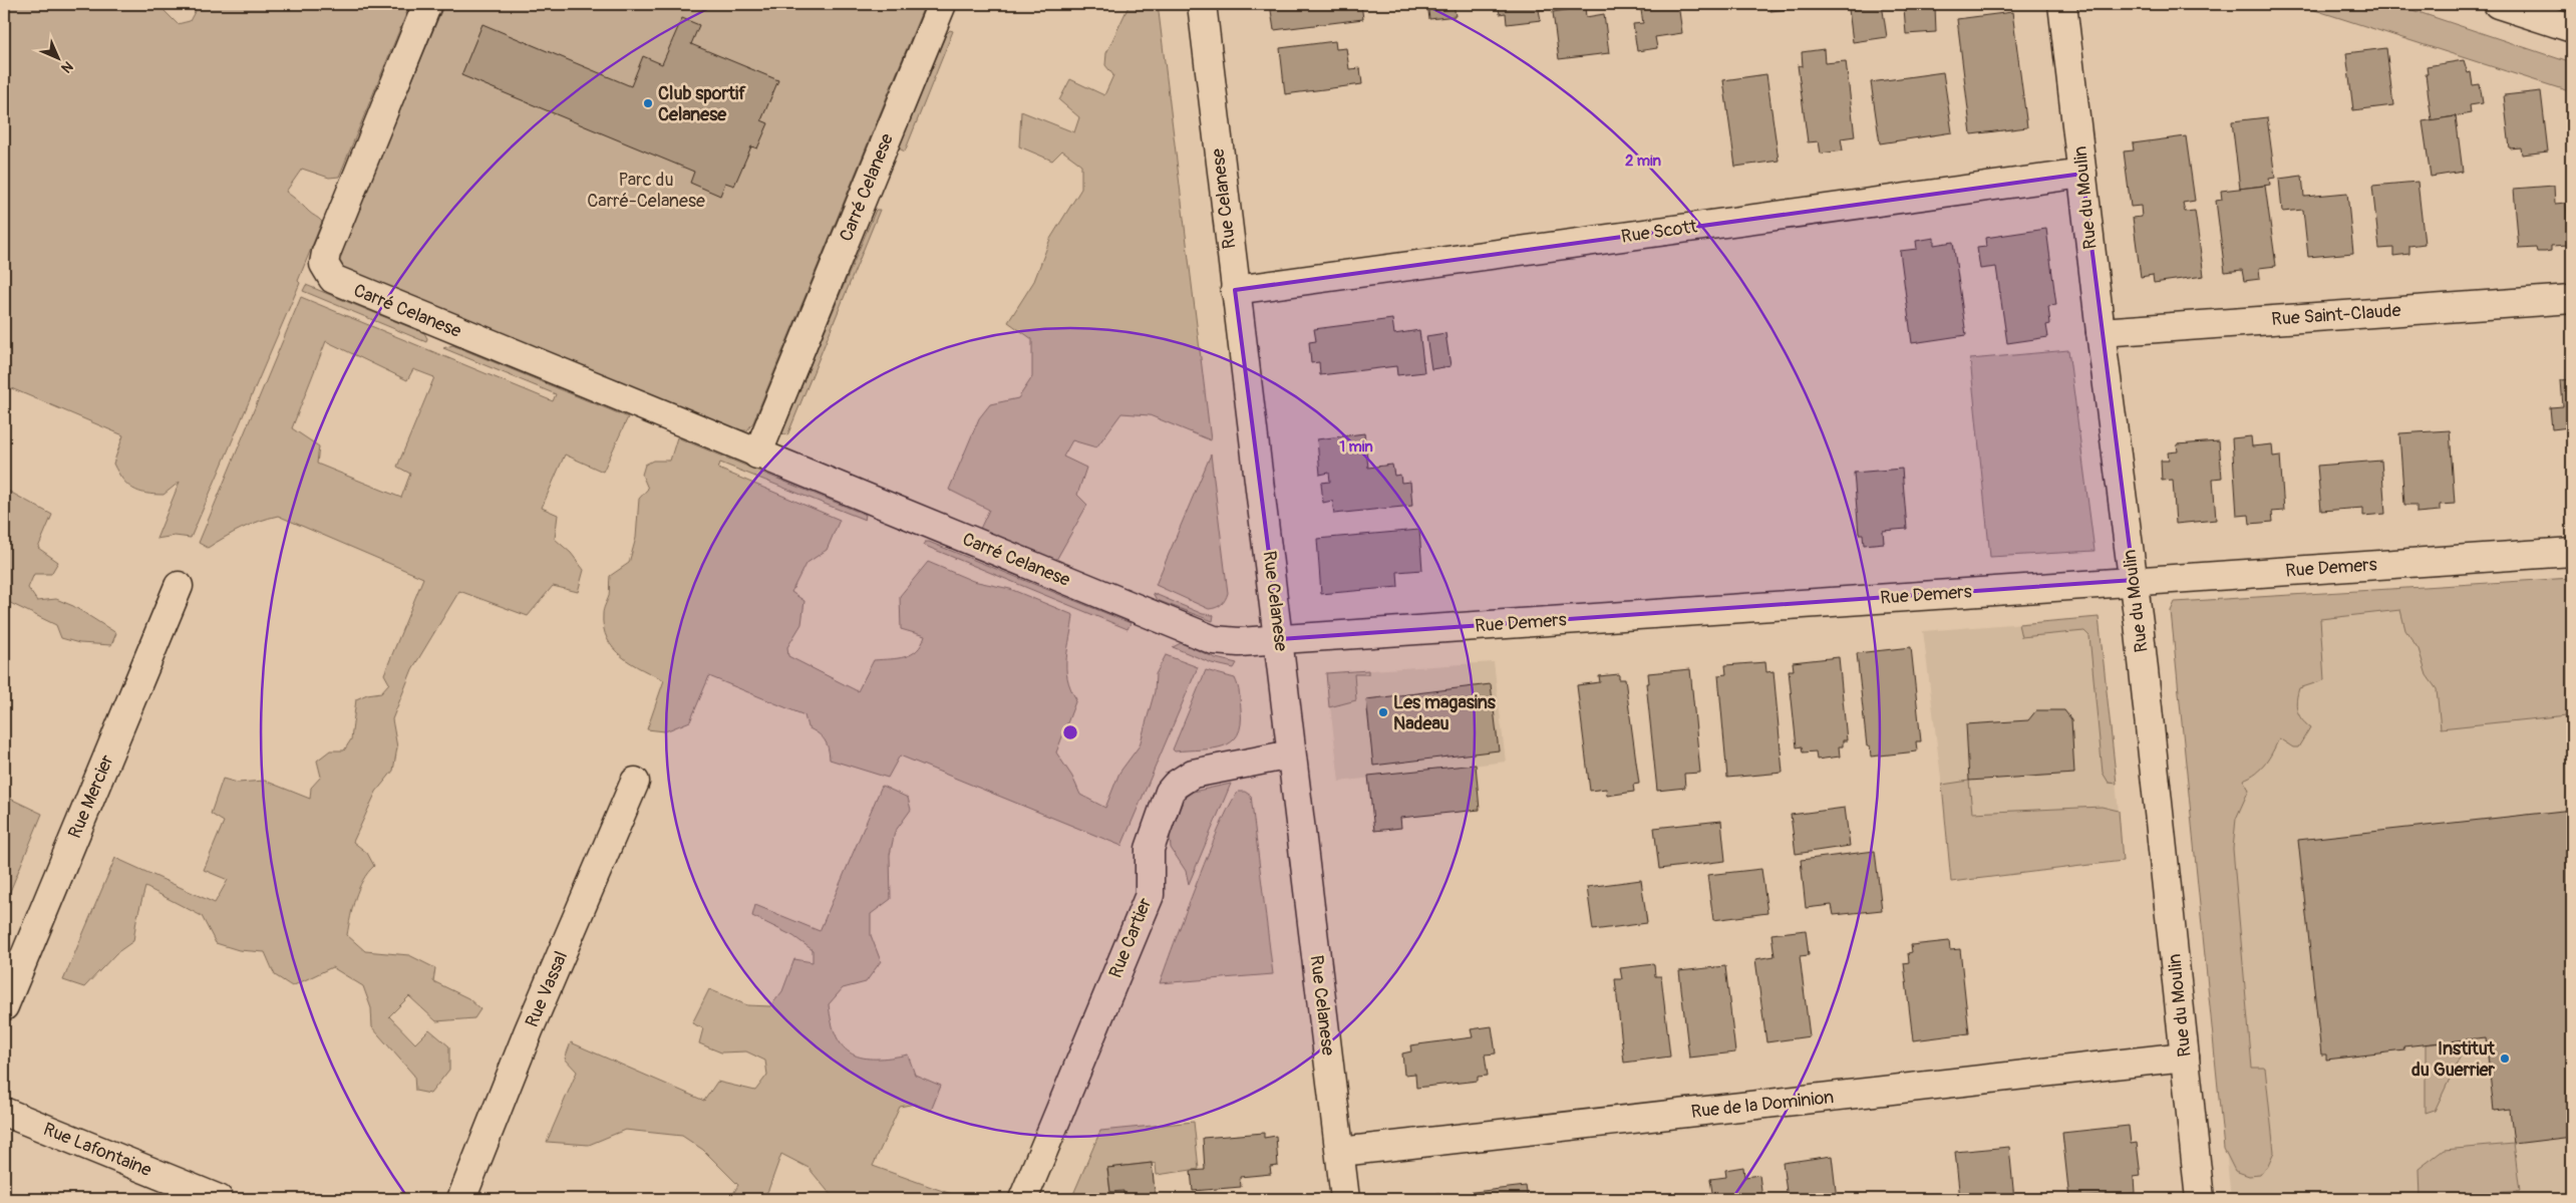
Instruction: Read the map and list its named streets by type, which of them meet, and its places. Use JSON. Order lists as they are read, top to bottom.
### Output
{
  "streets": {
    "street": [
      "Carré Celanese",
      "Rue du Moulin",
      "Rue Celanese",
      "Rue Scott",
      "Rue Saint-Claude",
      "Rue Demers",
      "Rue Mercier",
      "Rue Cartier",
      "Rue Vassal",
      "Rue de la Dominion",
      "Rue Lafontaine"
    ]
  },
  "crossings": [
    ["Carré Celanese", "Rue Celanese"],
    ["Carré Celanese", "Rue Demers"],
    ["Rue du Moulin", "Rue Scott"],
    ["Rue du Moulin", "Rue Saint-Claude"],
    ["Rue du Moulin", "Rue Demers"],
    ["Rue du Moulin", "Rue de la Dominion"],
    ["Rue Celanese", "Rue Scott"],
    ["Rue Celanese", "Rue Demers"],
    ["Rue Celanese", "Rue Cartier"],
    ["Rue Celanese", "Rue de la Dominion"]
  ],
  "parks": ["Parc du Carré-Celanese"],
  "places": ["Club sportif Celanese", "Les magasins Nadeau", "Institut du Guerrier"],
  "north": "bottom right",
  "rings": ["2 min", "1 min"]
}
